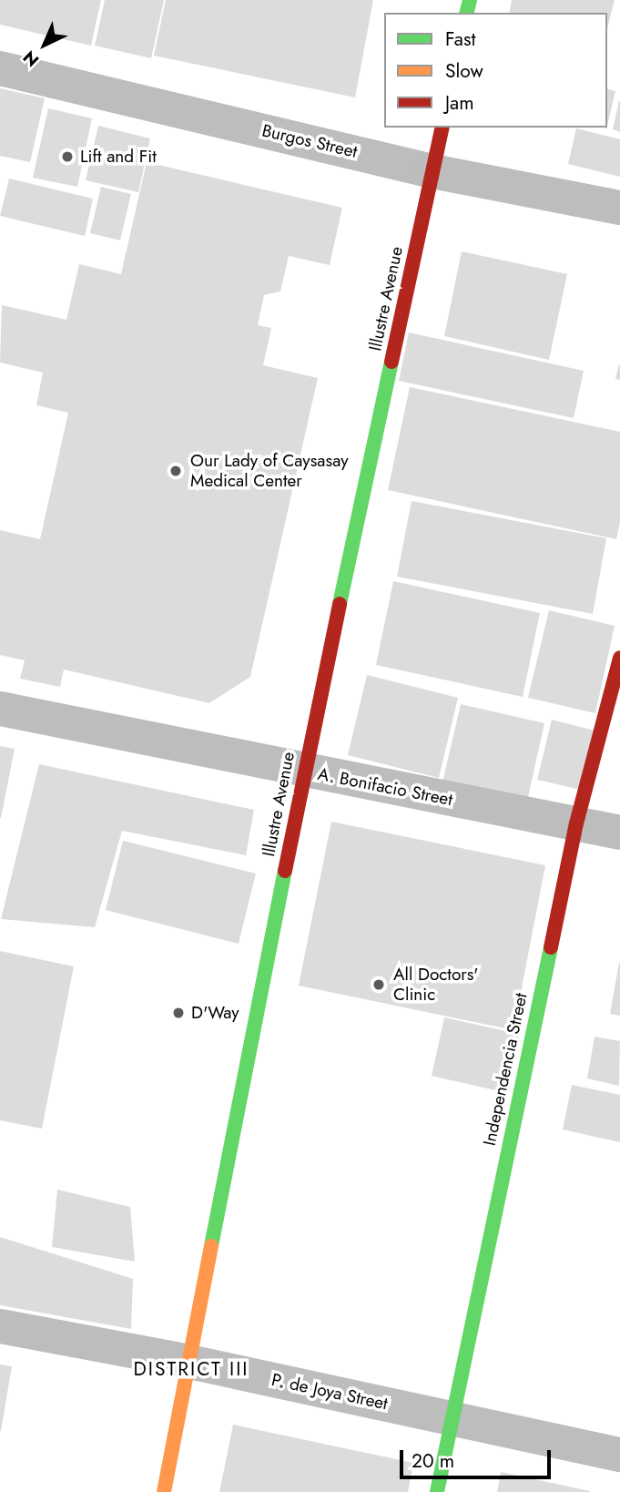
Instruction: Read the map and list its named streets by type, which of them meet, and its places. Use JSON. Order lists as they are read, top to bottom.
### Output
{
  "streets": {
    "main road": ["Illustre Avenue", "Independencia Street"],
    "street": ["Burgos Street", "A. Bonifacio Street", "P. de Joya Street"]
  },
  "crossings": [
    ["Burgos Street", "Illustre Avenue"],
    ["Illustre Avenue", "A. Bonifacio Street"],
    ["Illustre Avenue", "P. de Joya Street"],
    ["A. Bonifacio Street", "Independencia Street"],
    ["Independencia Street", "P. de Joya Street"]
  ],
  "districts": ["DISTRICT III"],
  "places": [
    "Lift and Fit",
    "Our Lady of Caysasay Medical Center",
    "All Doctors' Clinic",
    "D'Way"
  ],
  "legend": ["Fast", "Slow", "Jam"],
  "scale_bar": "20 m",
  "north": "bottom left"
}
